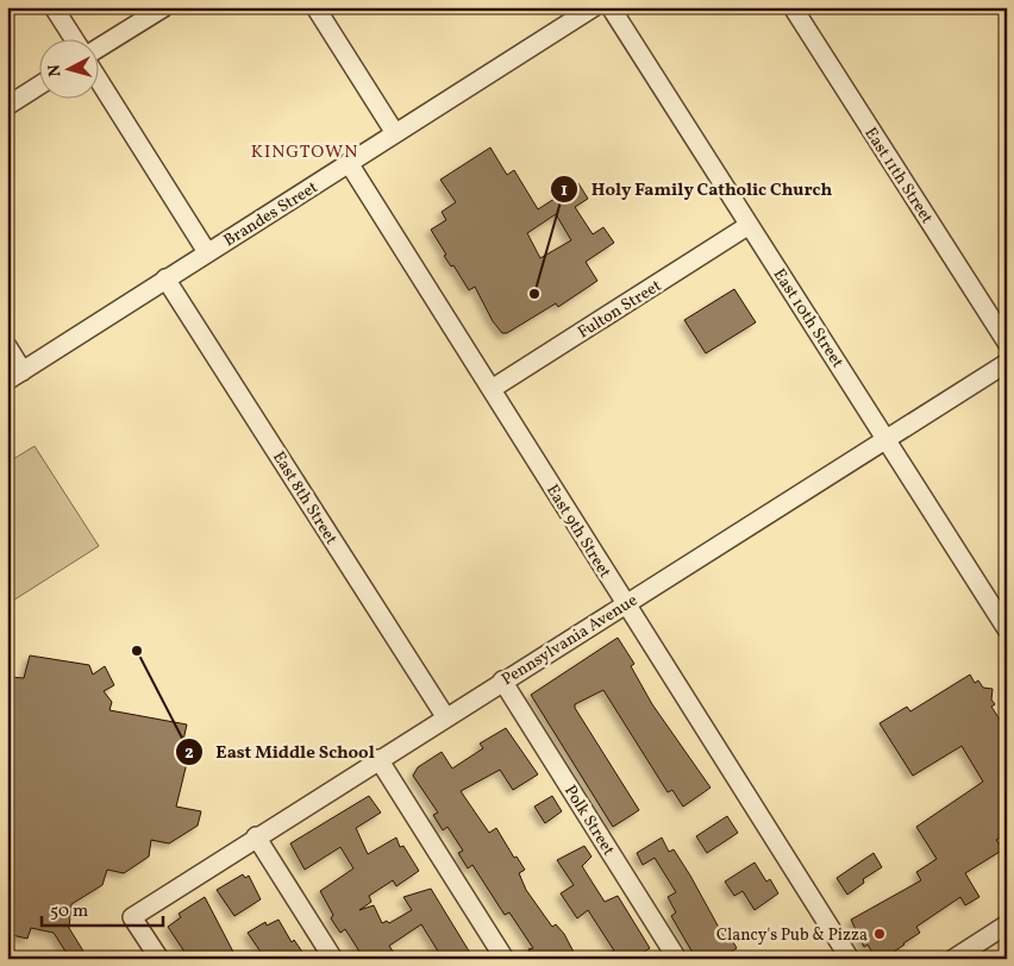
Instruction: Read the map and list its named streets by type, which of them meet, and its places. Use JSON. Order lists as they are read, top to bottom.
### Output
{
  "streets": {
    "street": [
      "East 11th Street",
      "Brandes Street",
      "Fulton Street",
      "East 10th Street",
      "East 8th Street",
      "East 9th Street",
      "Pennsylvania Avenue",
      "Polk Street"
    ]
  },
  "crossings": [
    ["Brandes Street", "East 8th Street"],
    ["Brandes Street", "East 9th Street"],
    ["Fulton Street", "East 10th Street"],
    ["Fulton Street", "East 9th Street"],
    ["East 10th Street", "Pennsylvania Avenue"],
    ["East 8th Street", "Pennsylvania Avenue"],
    ["East 9th Street", "Pennsylvania Avenue"],
    ["Pennsylvania Avenue", "Polk Street"]
  ],
  "districts": ["KINGTOWN"],
  "places": ["Holy Family Catholic Church", "East Middle School", "Clancy's Pub & Pizza"],
  "scale_bar": "50 m",
  "north": "left"
}
